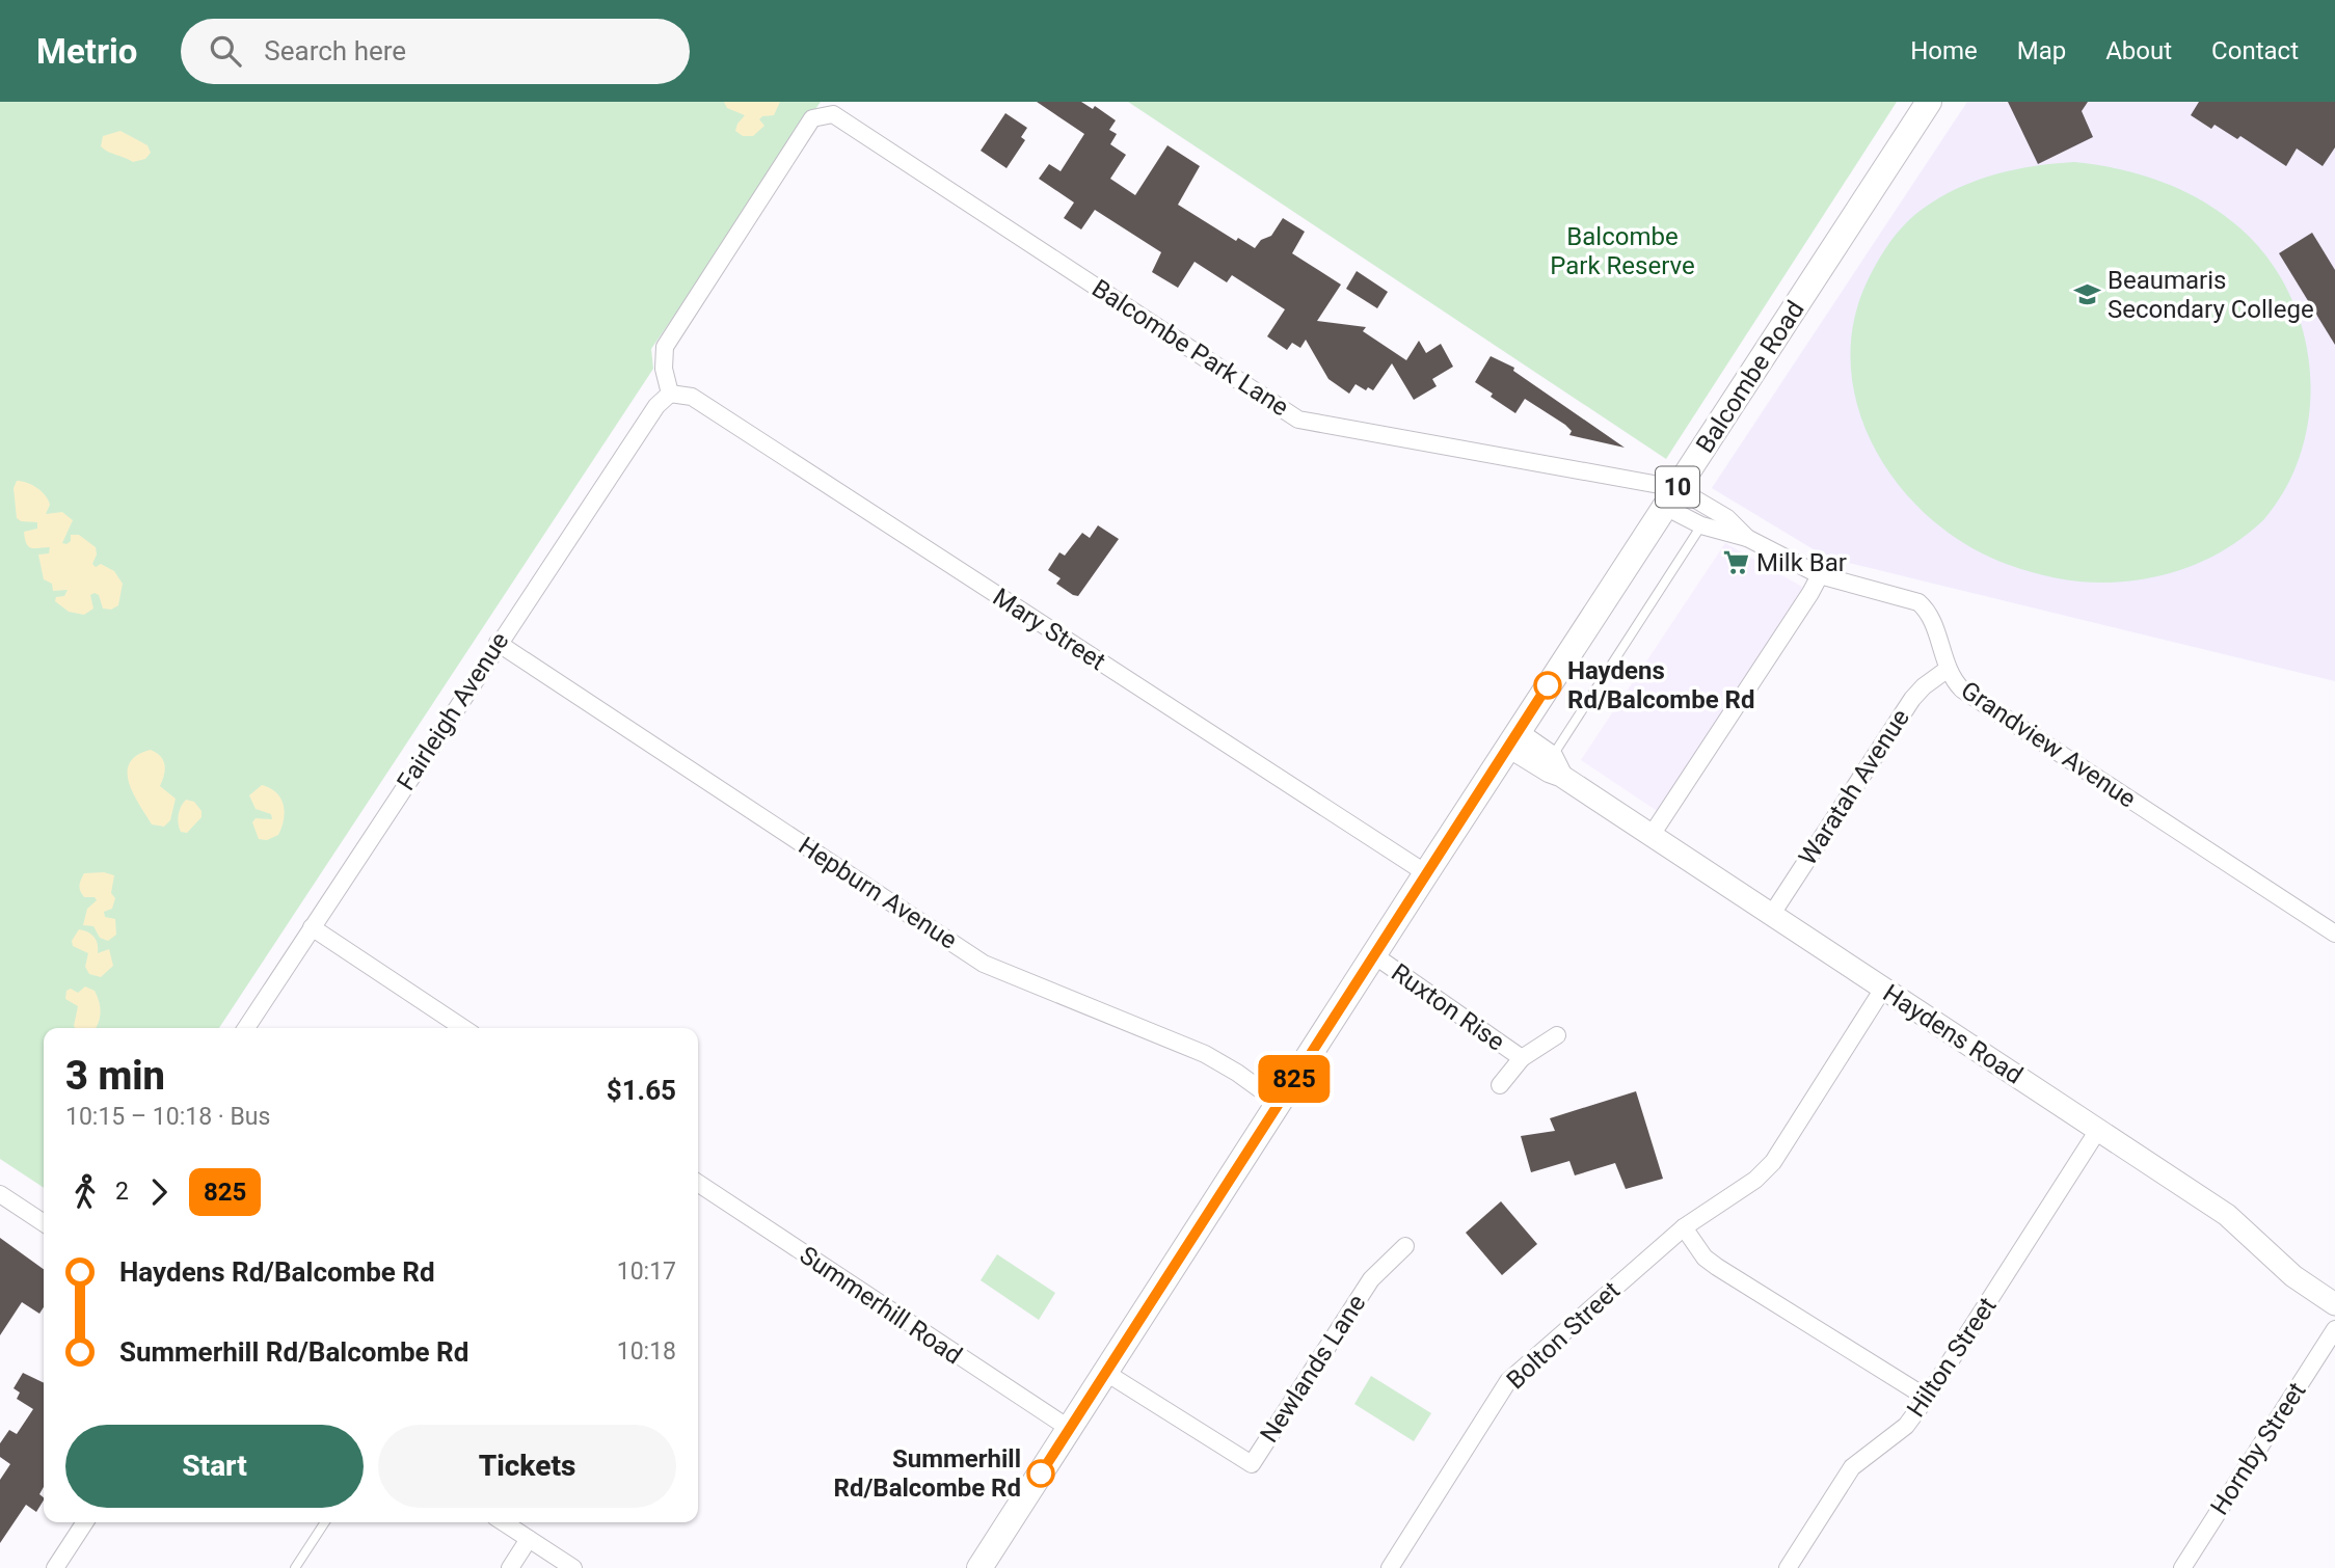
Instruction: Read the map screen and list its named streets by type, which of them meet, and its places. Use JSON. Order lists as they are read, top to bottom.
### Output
{
  "streets": {
    "main road": ["Balcombe Road", "10"],
    "street": [
      "Balcombe Park Lane",
      "Mary Street",
      "Fairleigh Avenue",
      "Grandview Avenue",
      "Waratah Avenue",
      "Hepburn Avenue",
      "Ruxton Rise",
      "Haydens Road",
      "Summerhill Road",
      "Bolton Street",
      "Hilton Street",
      "Newlands Lane",
      "Hornby Street"
    ]
  },
  "crossings": [
    ["Balcombe Park Lane", "Balcombe Road"],
    ["Balcombe Park Lane", "Mary Street"],
    ["Balcombe Park Lane", "Fairleigh Avenue"],
    ["Balcombe Park Lane", "Grandview Avenue"],
    ["Balcombe Road", "Mary Street"],
    ["Balcombe Road", "Grandview Avenue"],
    ["Balcombe Road", "Hepburn Avenue"],
    ["Balcombe Road", "Ruxton Rise"],
    ["Balcombe Road", "Haydens Road"],
    ["Balcombe Road", "Summerhill Road"],
    ["Balcombe Road", "Newlands Lane"],
    ["Mary Street", "Fairleigh Avenue"],
    ["Fairleigh Avenue", "Hepburn Avenue"],
    ["Grandview Avenue", "Waratah Avenue"],
    ["Waratah Avenue", "Haydens Road"],
    ["Haydens Road", "Bolton Street"],
    ["Haydens Road", "Hilton Street"]
  ],
  "parks": ["Balcombe Park Reserve"],
  "places": {
    "school or university": ["Beaumaris Secondary College"],
    "supermarket": ["Milk Bar"],
    "other": ["Haydens Rd/Balcombe Rd", "Summerhill Rd/Balcombe Rd"]
  },
  "lines": ["bus line 825"],
  "page": {
    "header": "Metrio",
    "search": "Search here",
    "nav": [
      "Home",
      "Map",
      "About",
      "Contact"
    ],
    "on_map": "825",
    "heading": ["3 min", "10:15 – 10:18 · Bus", "$1.65"],
    "legs": ["2", "825"],
    "list": [
      {
        "name": "Haydens Rd/Balcombe Rd",
        "value": "10:17"
      },
      {
        "name": "Summerhill Rd/Balcombe Rd",
        "value": "10:18"
      }
    ],
    "buttons": ["Start", "Tickets"]
  }
}
